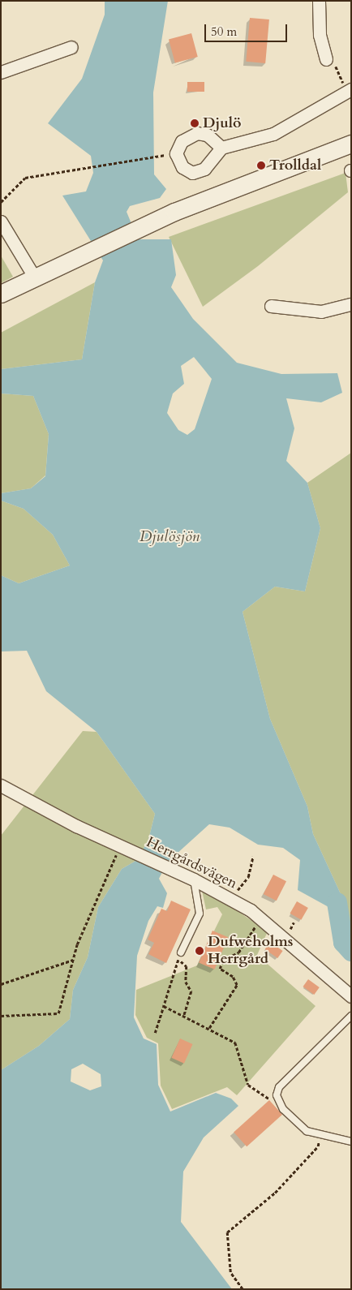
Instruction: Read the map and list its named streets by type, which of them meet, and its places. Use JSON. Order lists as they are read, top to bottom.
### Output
{
  "streets": {
    "street": ["Herrgårdsvägen"]
  },
  "water": ["Djulösjön"],
  "places": ["Djulö", "Trolldal", "Dufweholms Herrgård"],
  "scale_bar": "50 m"
}
